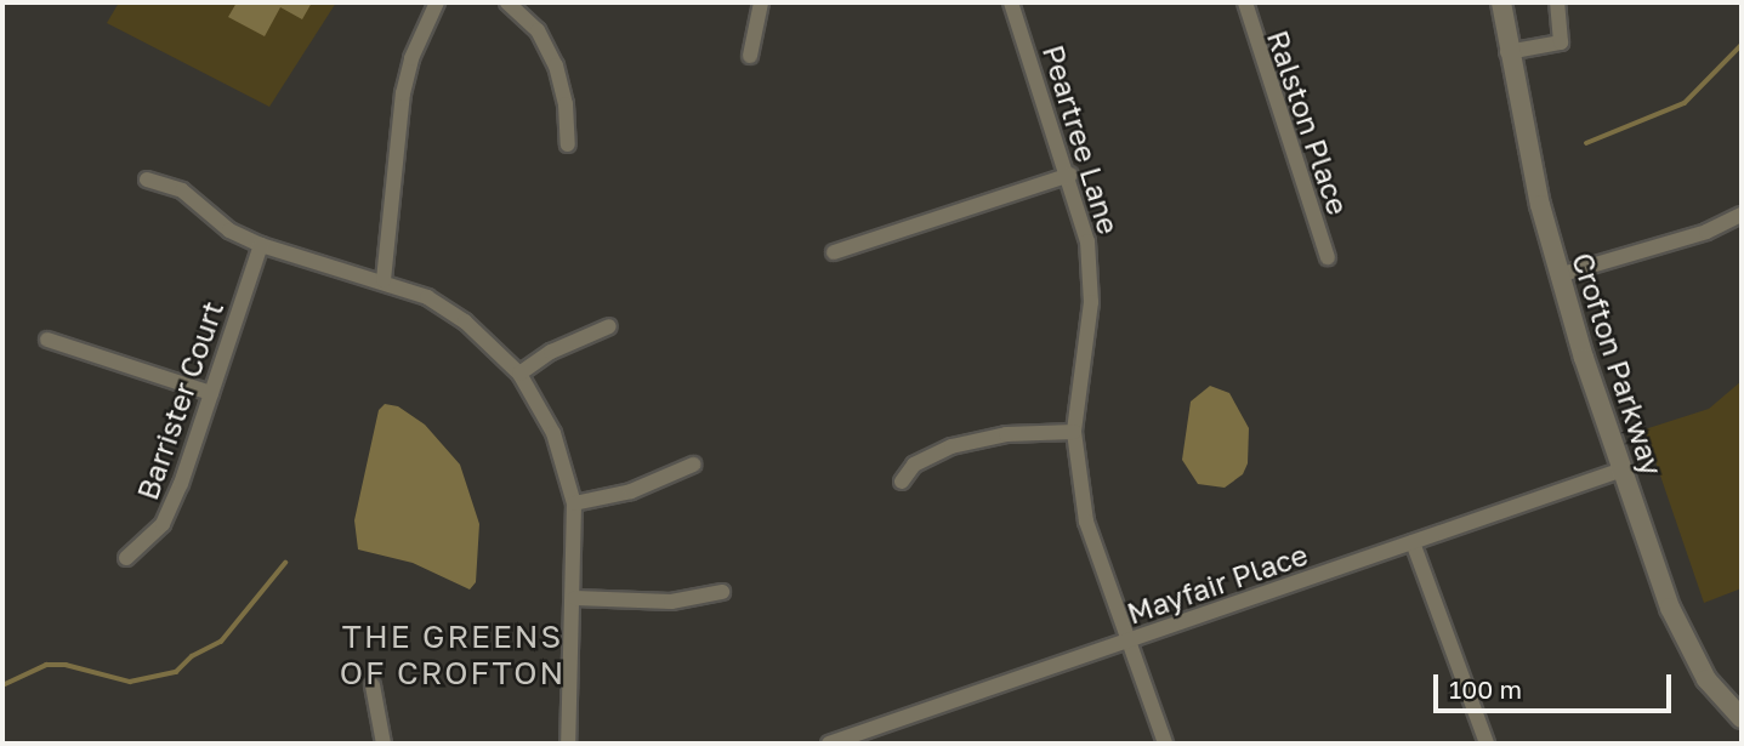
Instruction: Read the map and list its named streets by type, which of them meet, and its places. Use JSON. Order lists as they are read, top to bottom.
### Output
{
  "streets": {
    "street": [
      "Ralston Place",
      "Peartree Lane",
      "Crofton Parkway",
      "Barrister Court",
      "Mayfair Place"
    ]
  },
  "crossings": [
    ["Peartree Lane", "Mayfair Place"],
    ["Crofton Parkway", "Mayfair Place"]
  ],
  "districts": ["THE GREENS OF CROFTON"],
  "scale_bar": "100 m"
}
